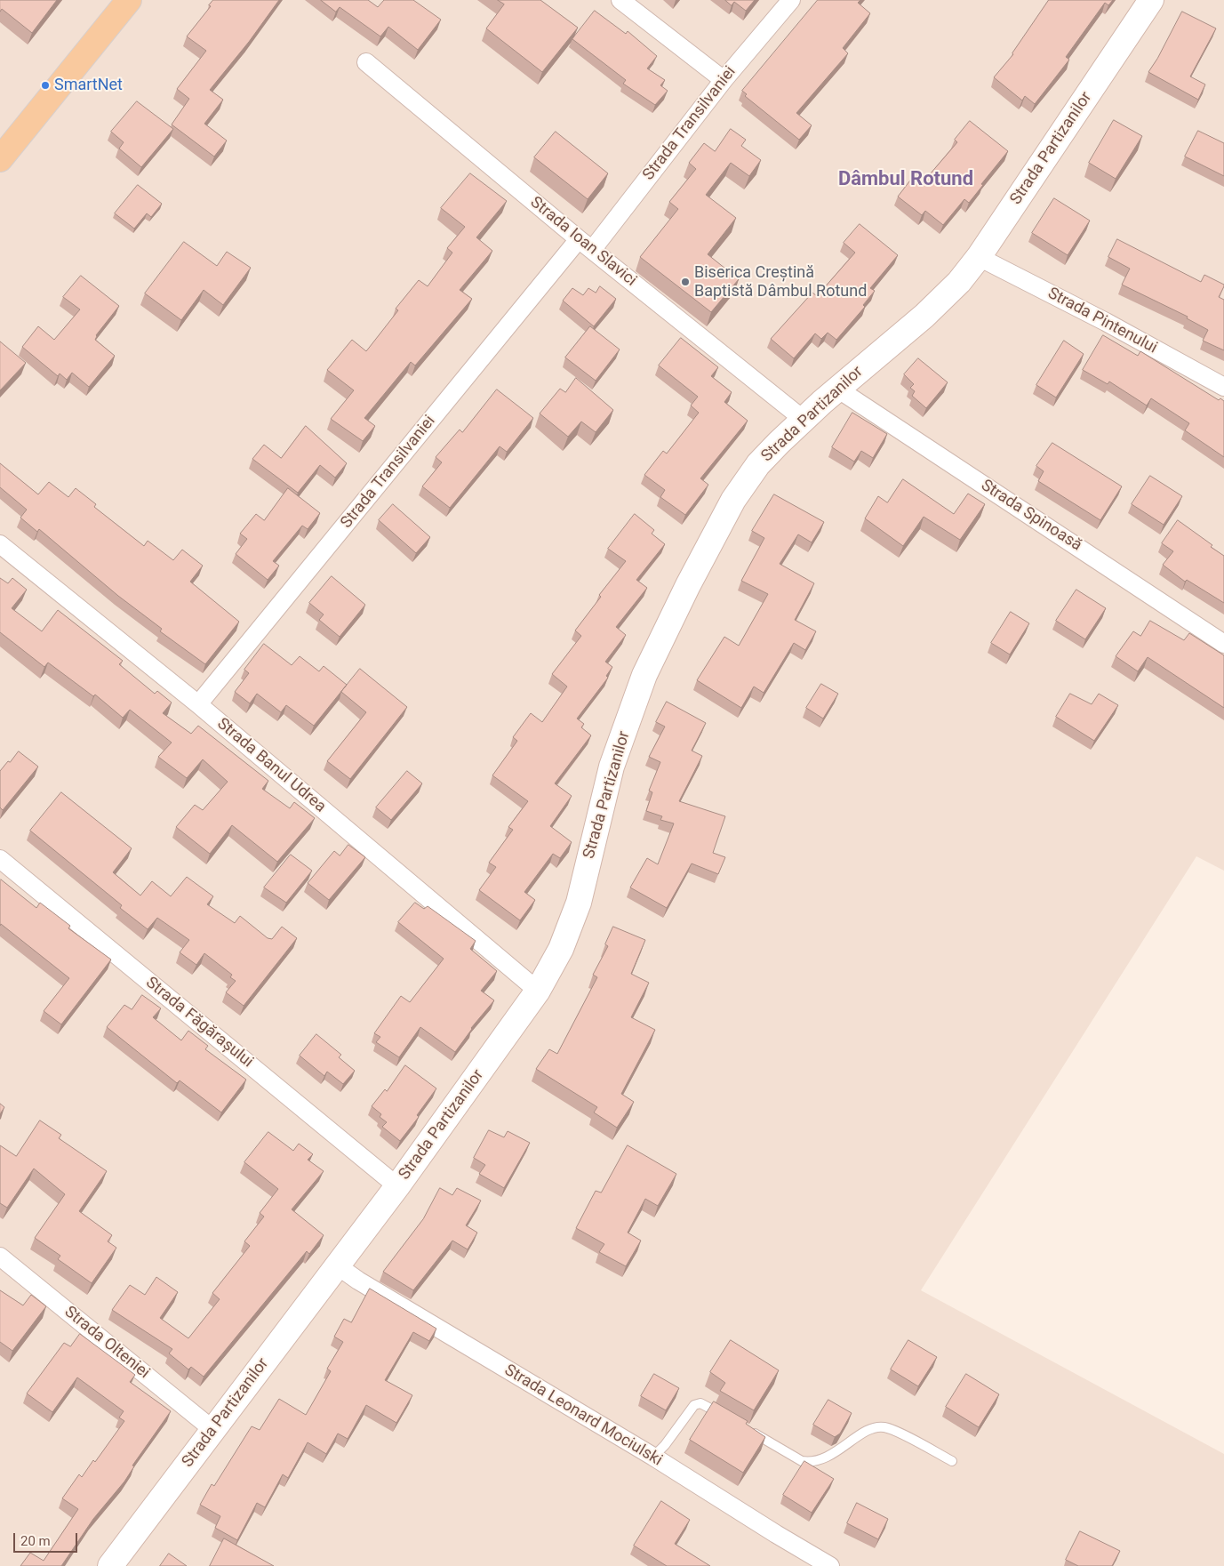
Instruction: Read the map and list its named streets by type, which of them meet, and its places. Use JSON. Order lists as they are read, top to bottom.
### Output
{
  "streets": {
    "street": [
      "Strada Transilvaniei",
      "Strada Partizanilor",
      "Strada Ioan Slavici",
      "Strada Pintenului",
      "Strada Spinoasă",
      "Strada Banul Udrea",
      "Strada Făgărașului",
      "Strada Olteniei",
      "Strada Leonard Mociulski"
    ]
  },
  "crossings": [
    ["Strada Transilvaniei", "Strada Ioan Slavici"],
    ["Strada Transilvaniei", "Strada Banul Udrea"],
    ["Strada Partizanilor", "Strada Ioan Slavici"],
    ["Strada Partizanilor", "Strada Pintenului"],
    ["Strada Partizanilor", "Strada Spinoasă"],
    ["Strada Partizanilor", "Strada Banul Udrea"],
    ["Strada Partizanilor", "Strada Făgărașului"],
    ["Strada Partizanilor", "Strada Olteniei"],
    ["Strada Partizanilor", "Strada Leonard Mociulski"]
  ],
  "districts": ["Dâmbul Rotund"],
  "places": ["SmartNet", "Biserica Creștină Baptistă Dâmbul Rotund"],
  "scale_bar": "20 m"
}
